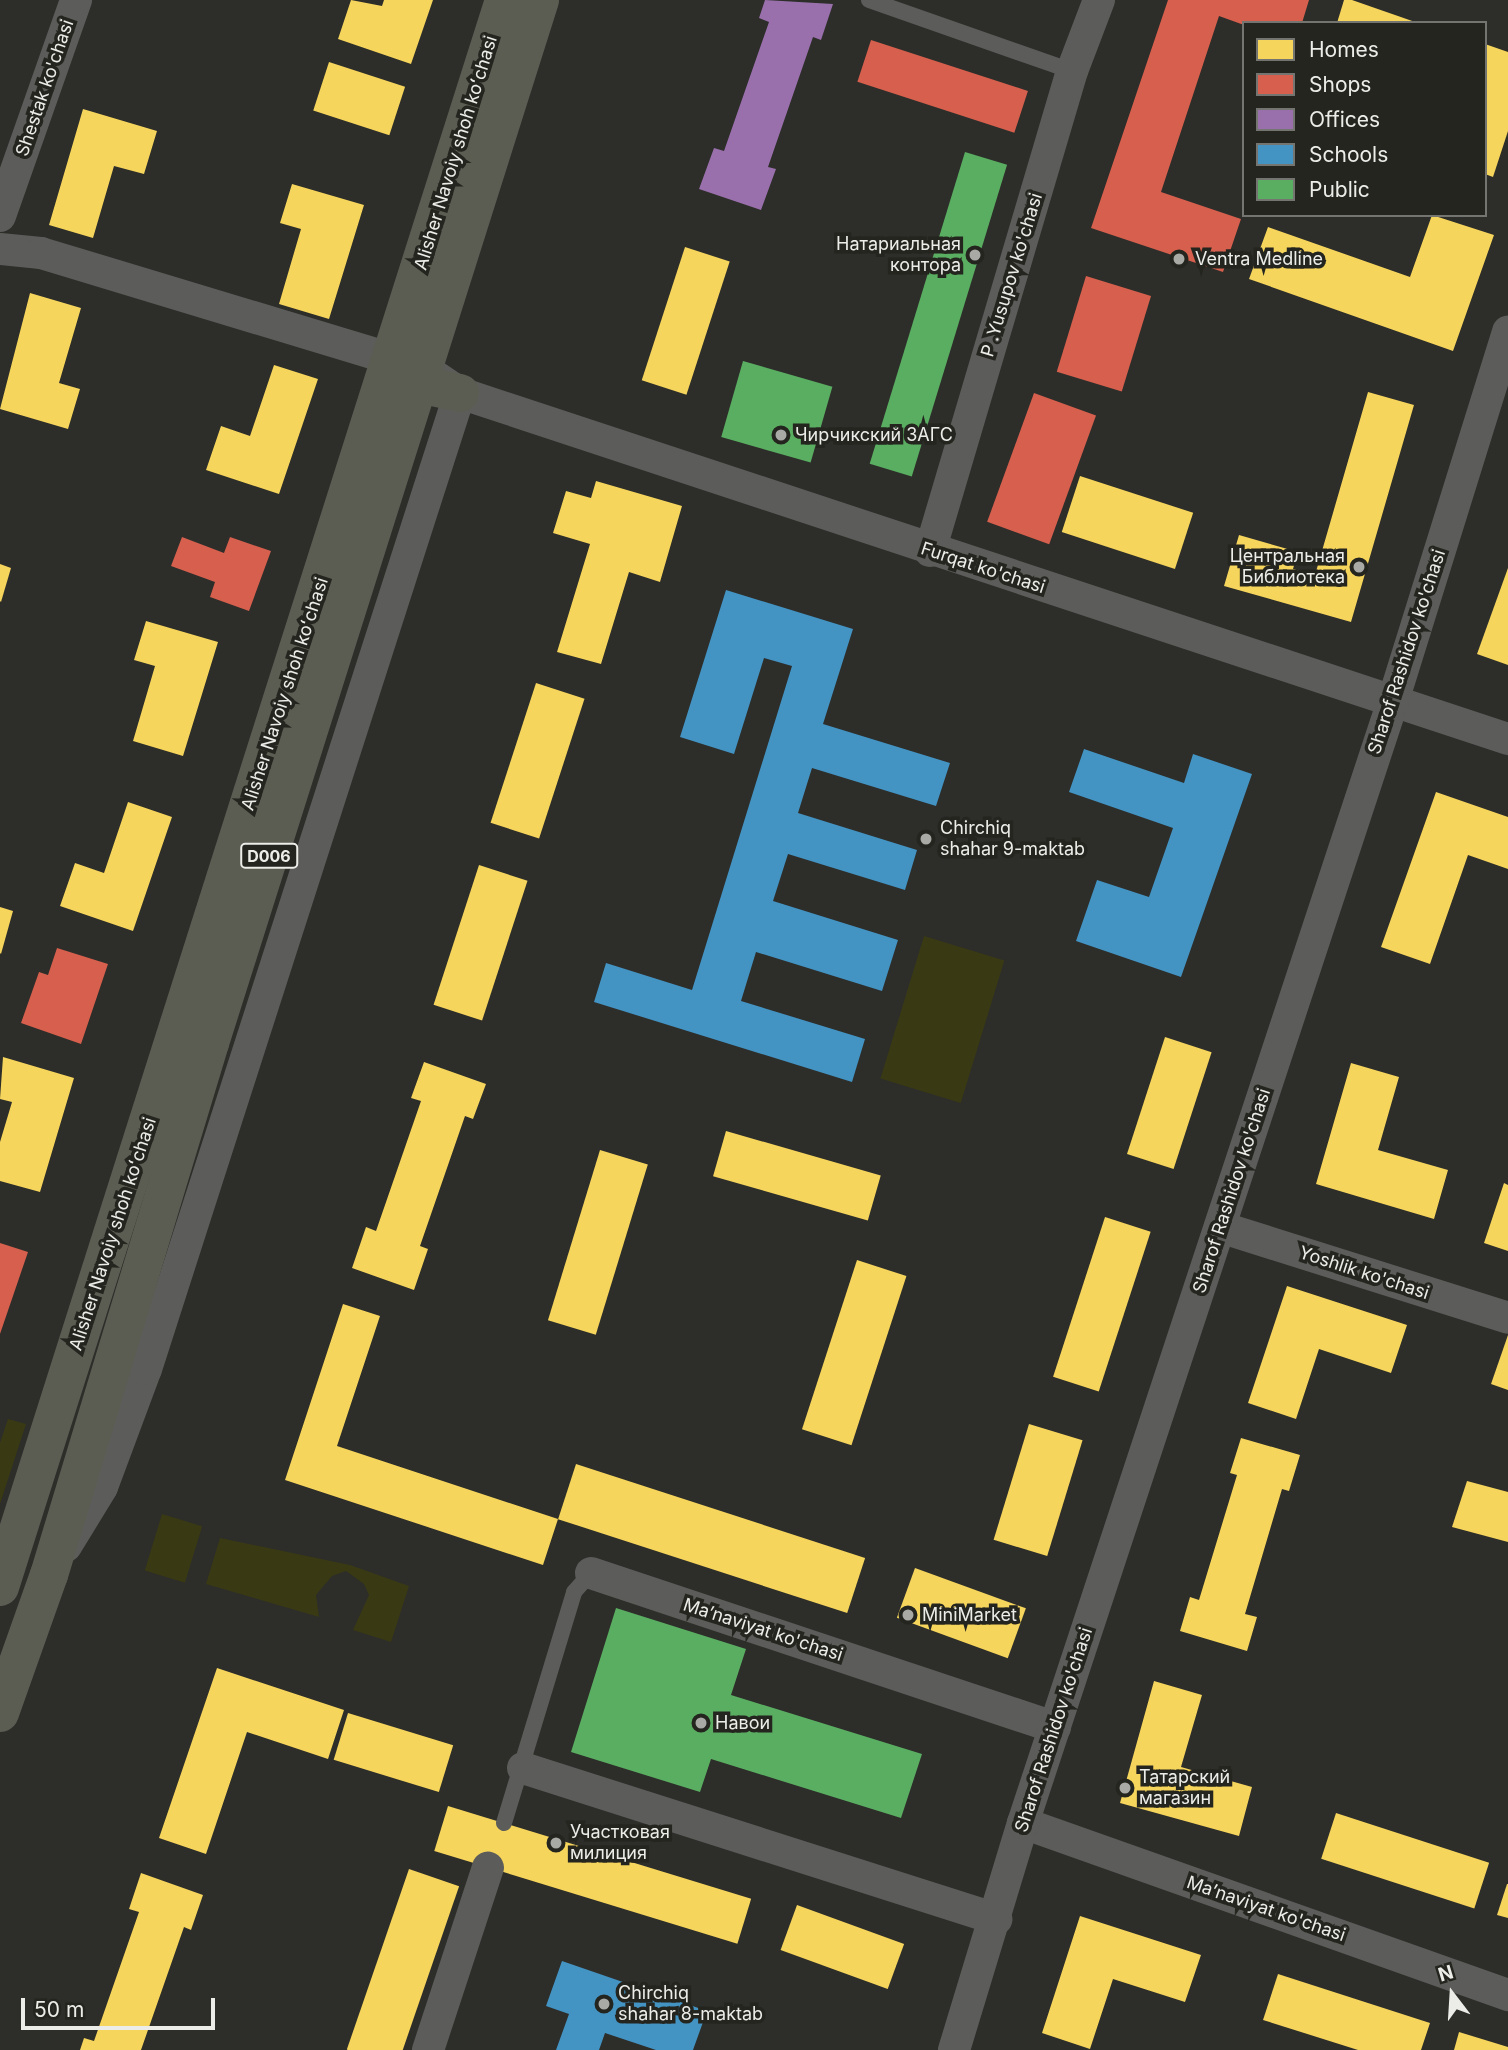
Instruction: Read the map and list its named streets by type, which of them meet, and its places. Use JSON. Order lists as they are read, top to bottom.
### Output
{
  "streets": {
    "main road": ["Alisher Navoiy shoh koʻchasi", "D006"],
    "street": [
      "Shestak ko'chasi",
      "P .Yusupov ko'chasi",
      "Furqat ko'chasi",
      "Sharof Rashidov ko'chasi",
      "Yoshlik ko'chasi",
      "Ma’naviyat ko'chasi"
    ]
  },
  "crossings": [
    ["Alisher Navoiy shoh koʻchasi", "Furqat ko'chasi"],
    ["P .Yusupov ko'chasi", "Furqat ko'chasi"],
    ["Furqat ko'chasi", "Sharof Rashidov ko'chasi"],
    ["Sharof Rashidov ko'chasi", "Yoshlik ko'chasi"],
    ["Sharof Rashidov ko'chasi", "Ma’naviyat ko'chasi"]
  ],
  "places": [
    "Натариальная контора",
    "Ventra Medline",
    "Чирчикский ЗАГС",
    "Центральная Библиотека",
    "Chirchiq shahar 9-maktab",
    "MiniMarket",
    "Навои",
    "Татарский магазин",
    "Участковая милиция",
    "Chirchiq shahar 8-maktab"
  ],
  "legend": [
    "Homes",
    "Shops",
    "Offices",
    "Schools",
    "Public"
  ],
  "scale_bar": "50 m",
  "north": "top"
}
